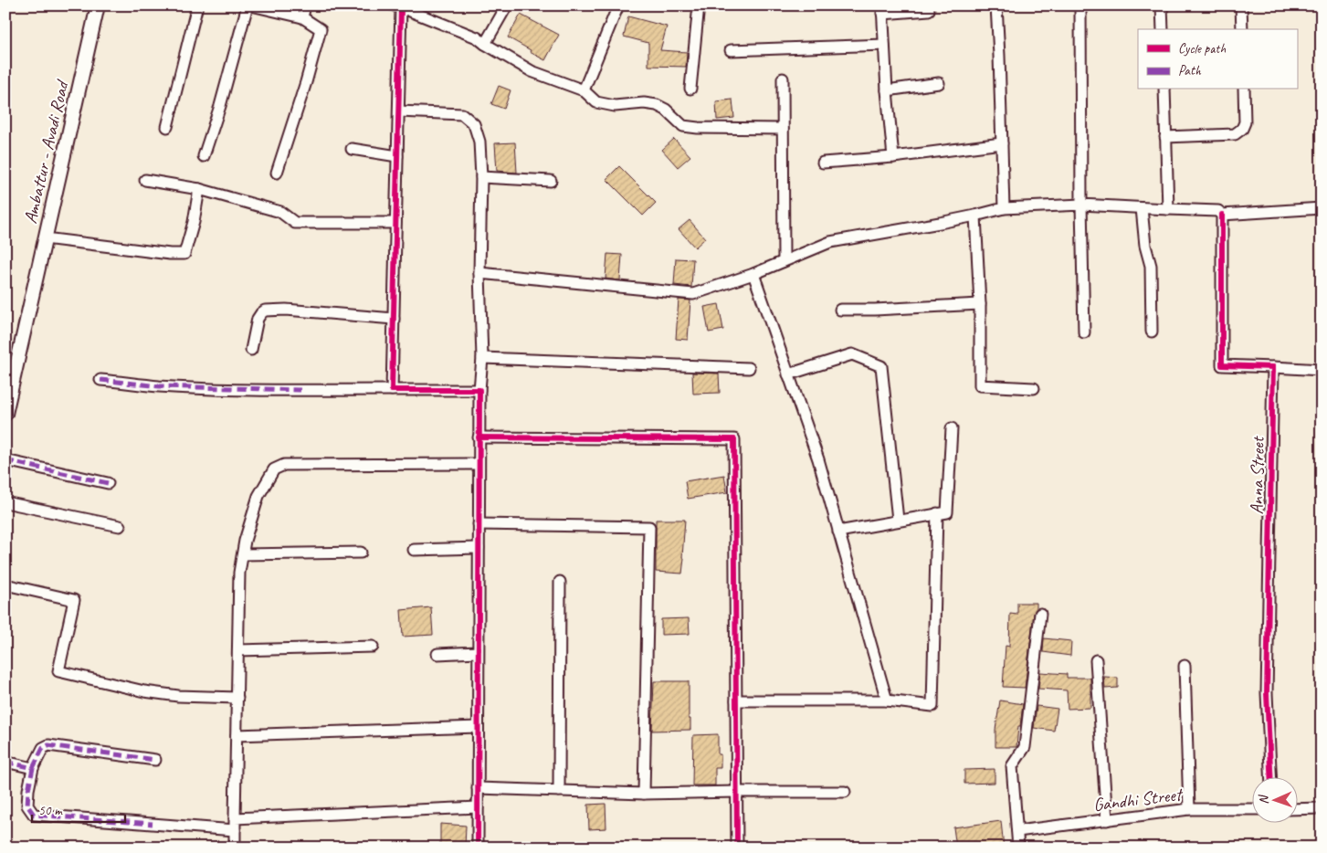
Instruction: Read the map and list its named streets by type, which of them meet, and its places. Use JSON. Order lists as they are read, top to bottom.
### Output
{
  "streets": {
    "street": ["Ambattur - Avadi Road", "Anna Street", "Gandhi Street"]
  },
  "legend": ["Cycle path", "Path"],
  "scale_bar": "50 m",
  "north": "left"
}
